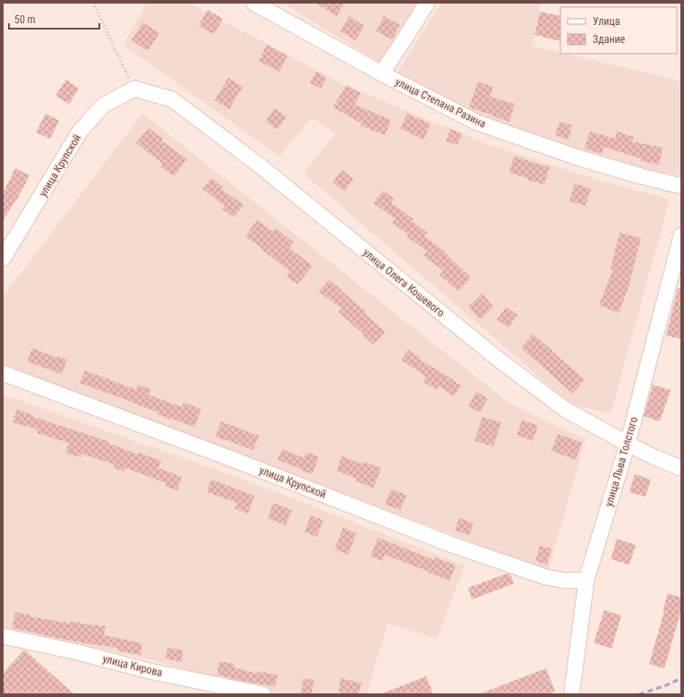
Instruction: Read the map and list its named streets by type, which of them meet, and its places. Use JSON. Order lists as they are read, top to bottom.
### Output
{
  "streets": {
    "street": [
      "улица Степана Разина",
      "улица Крупской",
      "улица Олега Кошевого",
      "улица Льва Толстого",
      "улица Кирова"
    ]
  },
  "crossings": [
    ["улица Крупской", "улица Олега Кошевого"],
    ["улица Крупской", "улица Льва Толстого"],
    ["улица Олега Кошевого", "улица Льва Толстого"]
  ],
  "legend": ["Улица", "Здание"],
  "scale_bar": "50 m"
}
